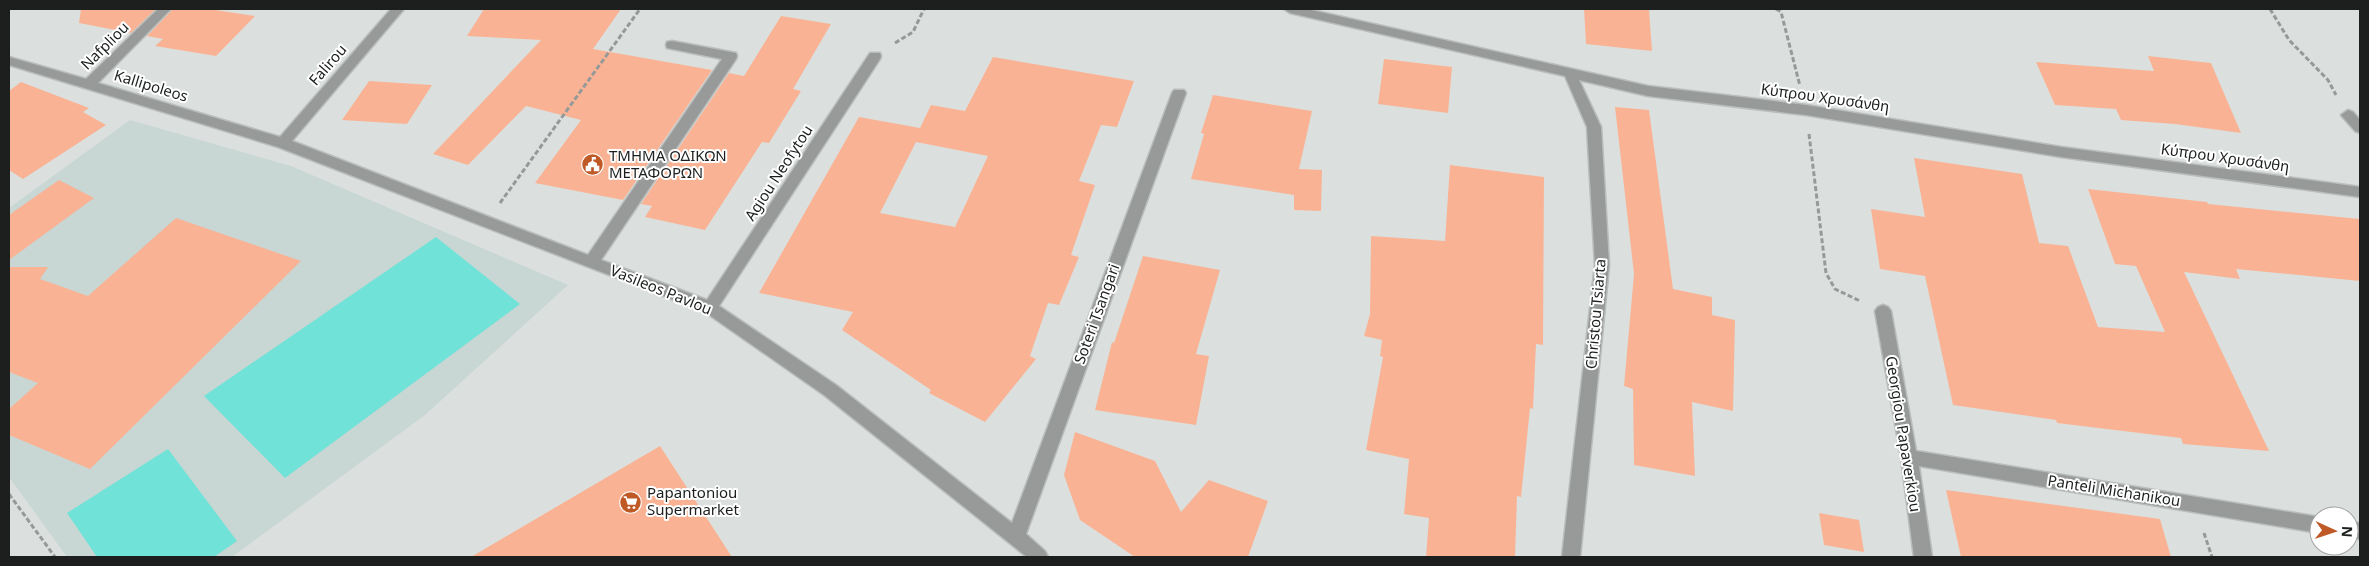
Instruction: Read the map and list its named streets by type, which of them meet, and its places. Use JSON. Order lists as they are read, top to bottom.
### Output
{
  "streets": {
    "street": [
      "Nafpliou",
      "Falirou",
      "Kallipoleos",
      "Κύπρου Χρυσάνθη",
      "Agiou Neofytou",
      "Vasileos Pavlou",
      "Soteri Tsangari",
      "Christou Tsiarta",
      "Georgiou Papaverkiou",
      "Panteli Michanikou"
    ]
  },
  "crossings": [
    ["Nafpliou", "Kallipoleos"],
    ["Falirou", "Kallipoleos"],
    ["Falirou", "Vasileos Pavlou"],
    ["Kallipoleos", "Vasileos Pavlou"],
    ["Κύπρου Χρυσάνθη", "Christou Tsiarta"],
    ["Agiou Neofytou", "Vasileos Pavlou"],
    ["Vasileos Pavlou", "Soteri Tsangari"],
    ["Georgiou Papaverkiou", "Panteli Michanikou"]
  ],
  "places": {
    "public building": ["ΤΜΗΜΑ ΟΔΙΚΩΝ ΜΕΤΑΦΟΡΩΝ"],
    "supermarket": ["Papantoniou Supermarket"]
  },
  "north": "right"
}
